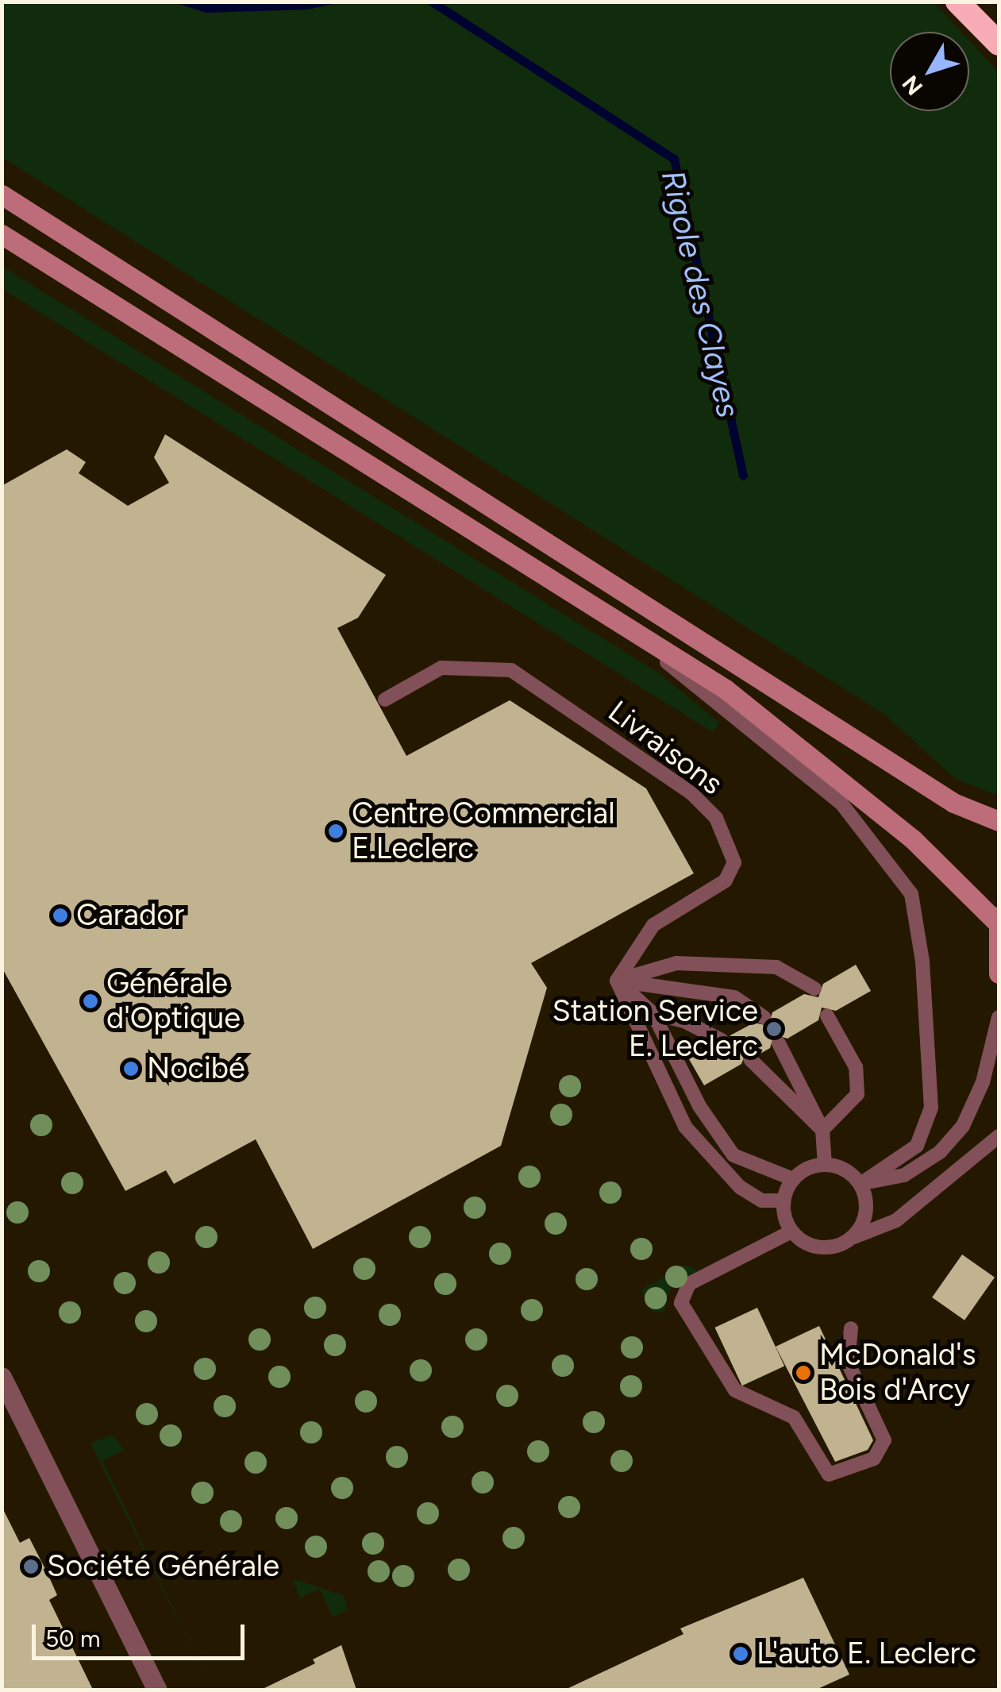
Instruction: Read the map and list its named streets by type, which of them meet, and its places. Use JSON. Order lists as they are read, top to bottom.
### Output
{
  "streets": {
    "lane": ["Livraisons"]
  },
  "water": ["Rigole des Clayes"],
  "places": [
    "Centre Commercial E.Leclerc",
    "Carador",
    "Générale d'Optique",
    "Station Service E. Leclerc",
    "Nocibé",
    "McDonald's Bois d'Arcy",
    "Société Générale",
    "L'auto E. Leclerc"
  ],
  "scale_bar": "50 m",
  "north": "bottom left"
}
